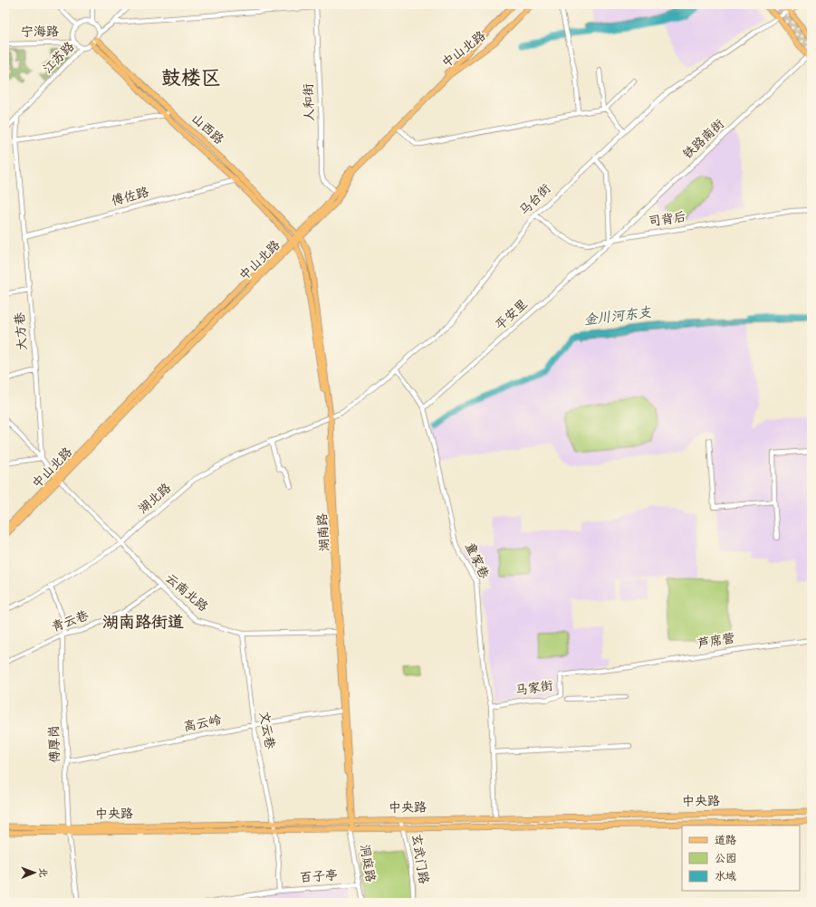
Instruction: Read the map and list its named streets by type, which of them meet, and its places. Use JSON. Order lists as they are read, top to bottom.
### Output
{
  "streets": {
    "main road": [
      "中山北路",
      "山西路",
      "湖南路",
      "中央路"
    ],
    "street": [
      "宁海路",
      "江苏路",
      "人和街",
      "铁路南街",
      "傅佐路",
      "马台街",
      "司背后",
      "平安里",
      "大方巷",
      "湖北路",
      "童家巷",
      "云南北路",
      "青云巷",
      "芦席营",
      "马家街",
      "高云岭",
      "文云巷",
      "傅厚岗",
      "玄武门路",
      "洞庭路",
      "百子亭"
    ]
  },
  "crossings": [
    ["宁海路", "江苏路"],
    ["宁海路", "山西路"],
    ["中山北路", "人和街"],
    ["中山北路", "山西路"],
    ["中山北路", "湖南路"],
    ["中山北路", "云南北路"],
    ["江苏路", "山西路"],
    ["江苏路", "大方巷"],
    ["山西路", "傅佐路"],
    ["山西路", "湖南路"],
    ["铁路南街", "司背后"],
    ["铁路南街", "平安里"],
    ["傅佐路", "大方巷"],
    ["马台街", "司背后"],
    ["马台街", "湖北路"],
    ["马台街", "湖南路"],
    ["马台街", "童家巷"],
    ["司背后", "平安里"],
    ["平安里", "童家巷"],
    ["大方巷", "云南北路"],
    ["湖北路", "湖南路"],
    ["湖北路", "云南北路"],
    ["湖北路", "傅厚岗"],
    ["湖南路", "云南北路"],
    ["湖南路", "高云岭"],
    ["湖南路", "中央路"],
    ["湖南路", "洞庭路"],
    ["童家巷", "马家街"],
    ["童家巷", "中央路"],
    ["云南北路", "青云巷"],
    ["云南北路", "文云巷"],
    ["青云巷", "傅厚岗"],
    ["芦席营", "马家街"],
    ["高云岭", "文云巷"],
    ["高云岭", "傅厚岗"],
    ["文云巷", "中央路"],
    ["傅厚岗", "中央路"],
    ["中央路", "玄武门路"],
    ["中央路", "洞庭路"],
    ["洞庭路", "百子亭"]
  ],
  "districts": ["鼓楼区", "湖南路街道"],
  "water": ["金川河东支"],
  "legend": ["道路", "公园", "水域"],
  "north": "right"
}
